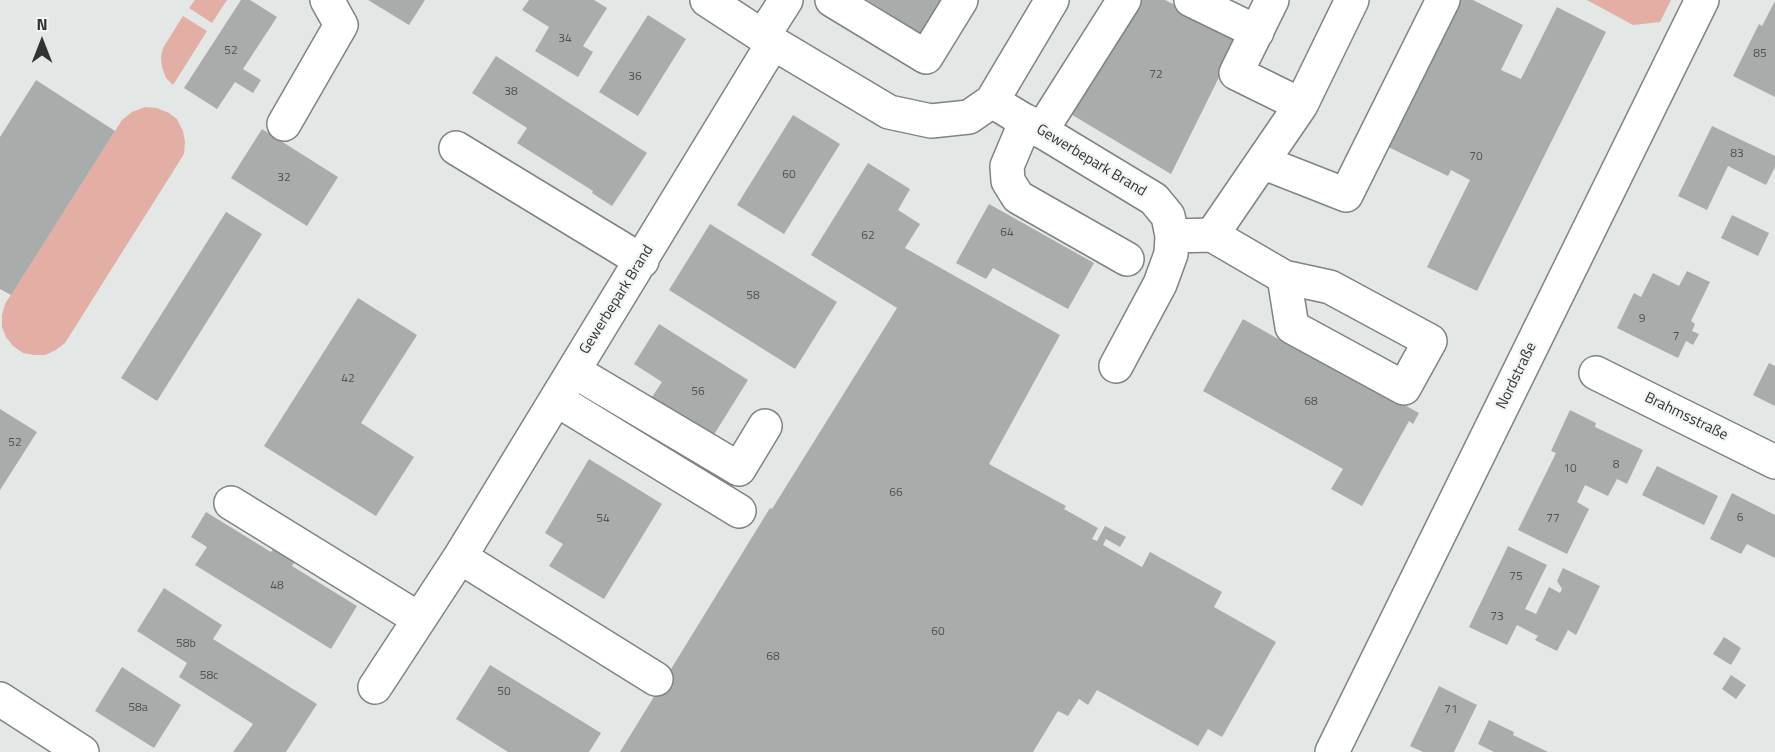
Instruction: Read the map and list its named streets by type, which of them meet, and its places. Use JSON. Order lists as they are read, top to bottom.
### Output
{
  "streets": {
    "street": ["Gewerbepark Brand", "Nordstraße", "Brahmsstraße"]
  },
  "house_numbers": [
    "34",
    "52",
    "85",
    "72",
    "36",
    "38",
    "83",
    "70",
    "60",
    "32",
    "64",
    "62",
    "58",
    "9",
    "7",
    "42",
    "56",
    "68",
    "52",
    "8",
    "10",
    "66",
    "6",
    "54",
    "77",
    "75",
    "48",
    "73",
    "60",
    "58b",
    "68",
    "58c",
    "50",
    "58a",
    "71"
  ],
  "north": "top"
}
